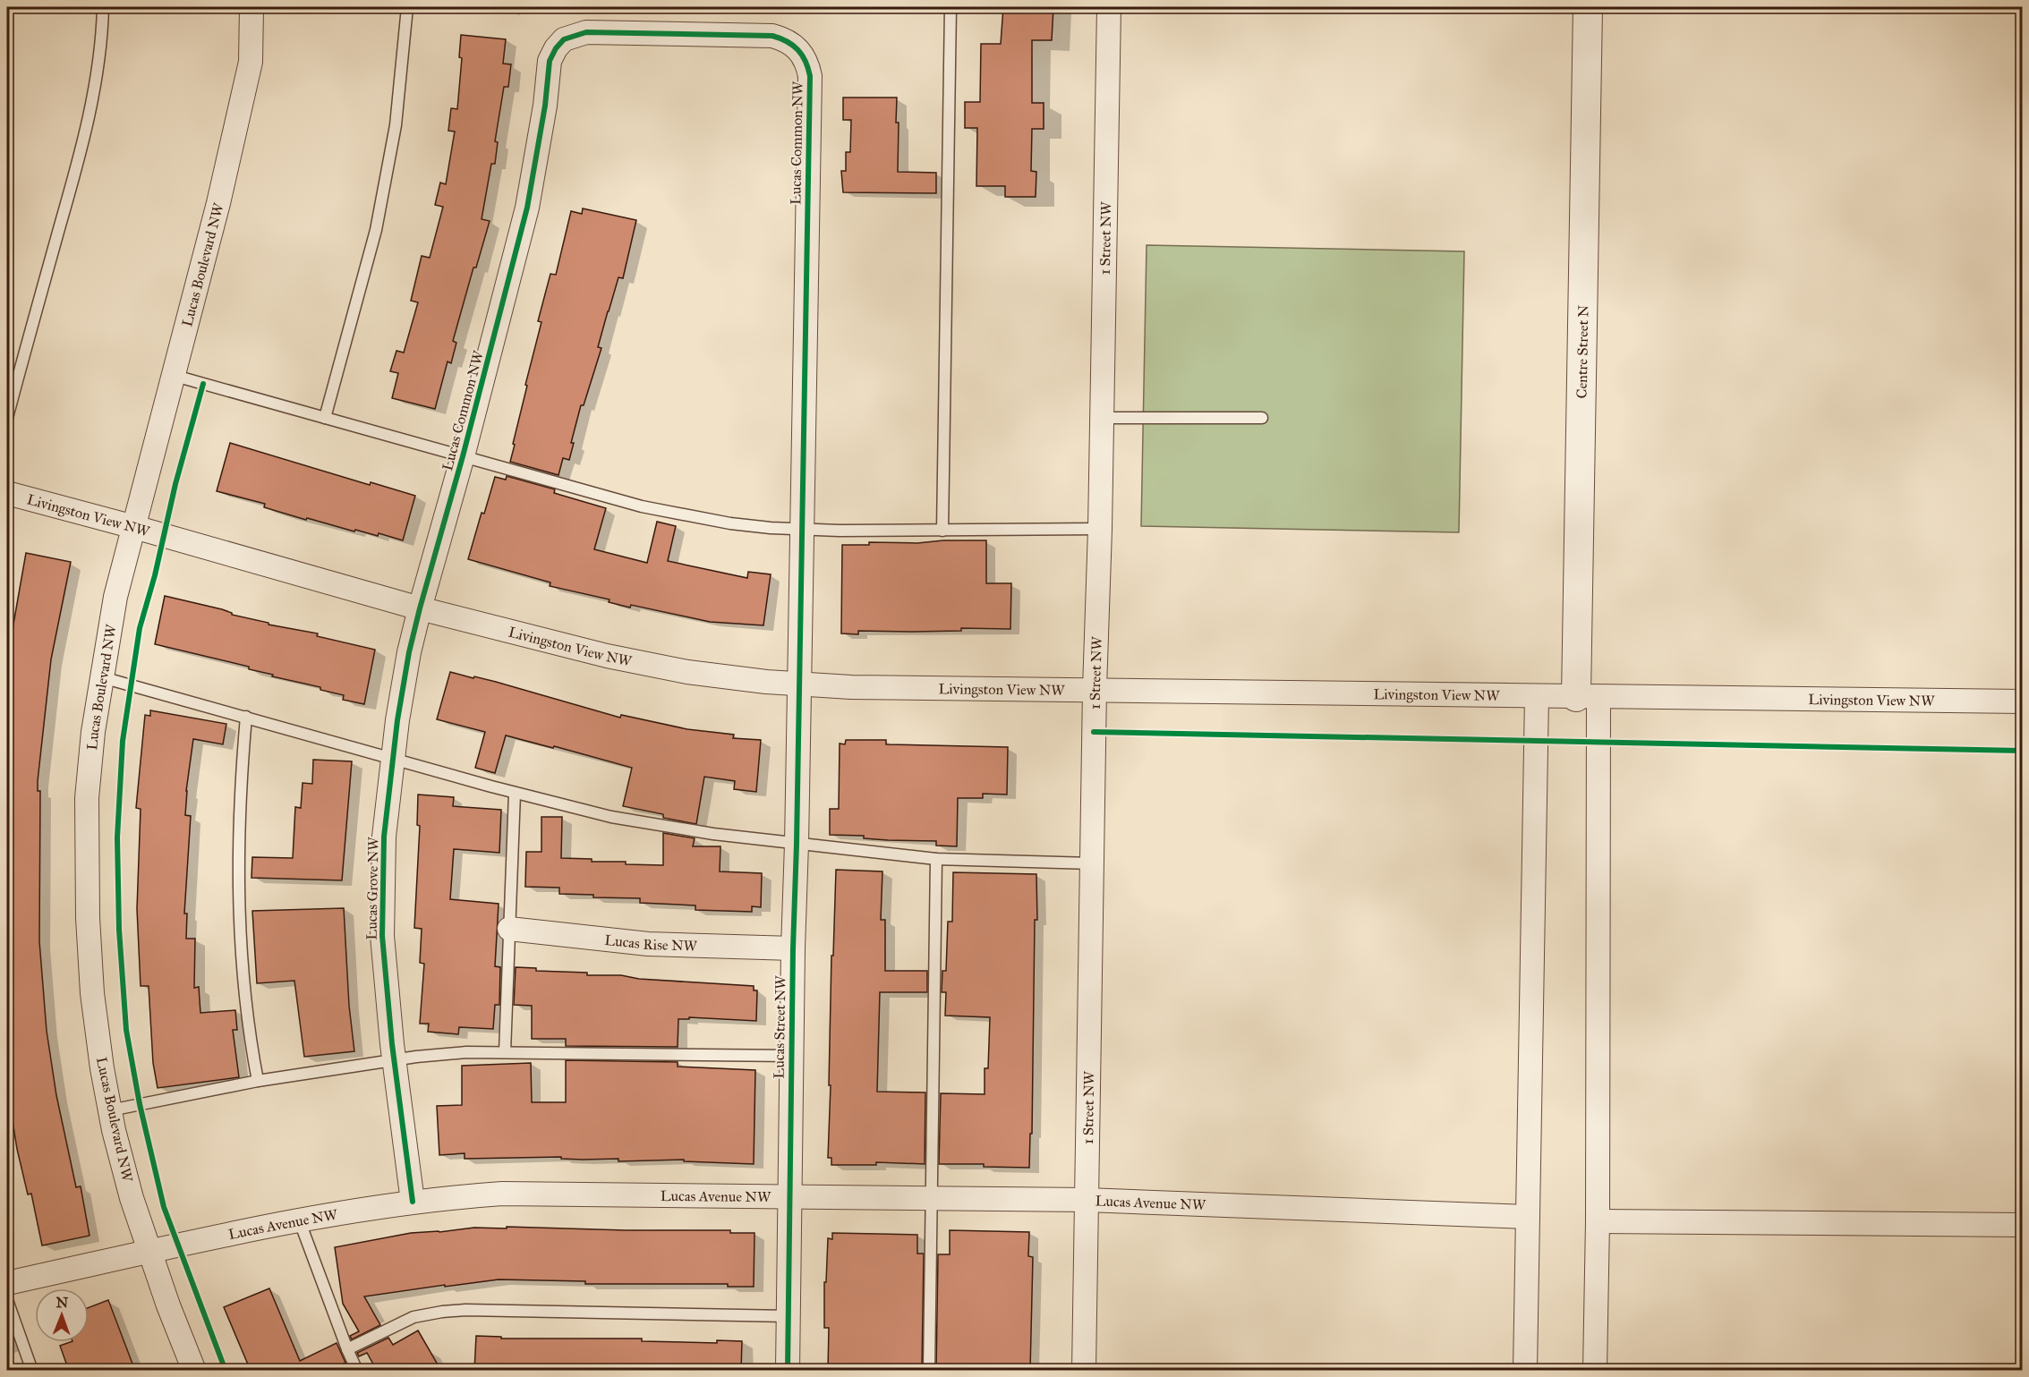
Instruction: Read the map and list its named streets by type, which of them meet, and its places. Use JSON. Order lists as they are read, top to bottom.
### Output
{
  "streets": {
    "street": [
      "Lucas Common NW",
      "1 Street NW",
      "Lucas Boulevard NW",
      "Centre Street N",
      "Livingston View NW",
      "Lucas Grove NW",
      "Lucas Rise NW",
      "Lucas Street NW",
      "Lucas Avenue NW"
    ]
  },
  "crossings": [
    ["Lucas Common NW", "Livingston View NW"],
    ["Lucas Common NW", "Lucas Grove NW"],
    ["Lucas Common NW", "Lucas Street NW"],
    ["1 Street NW", "Livingston View NW"],
    ["1 Street NW", "Lucas Avenue NW"],
    ["Lucas Boulevard NW", "Livingston View NW"],
    ["Lucas Boulevard NW", "Lucas Avenue NW"],
    ["Centre Street N", "Livingston View NW"],
    ["Livingston View NW", "Lucas Grove NW"],
    ["Livingston View NW", "Lucas Street NW"],
    ["Lucas Grove NW", "Lucas Avenue NW"],
    ["Lucas Rise NW", "Lucas Street NW"],
    ["Lucas Street NW", "Lucas Avenue NW"]
  ],
  "north": "top"
}
